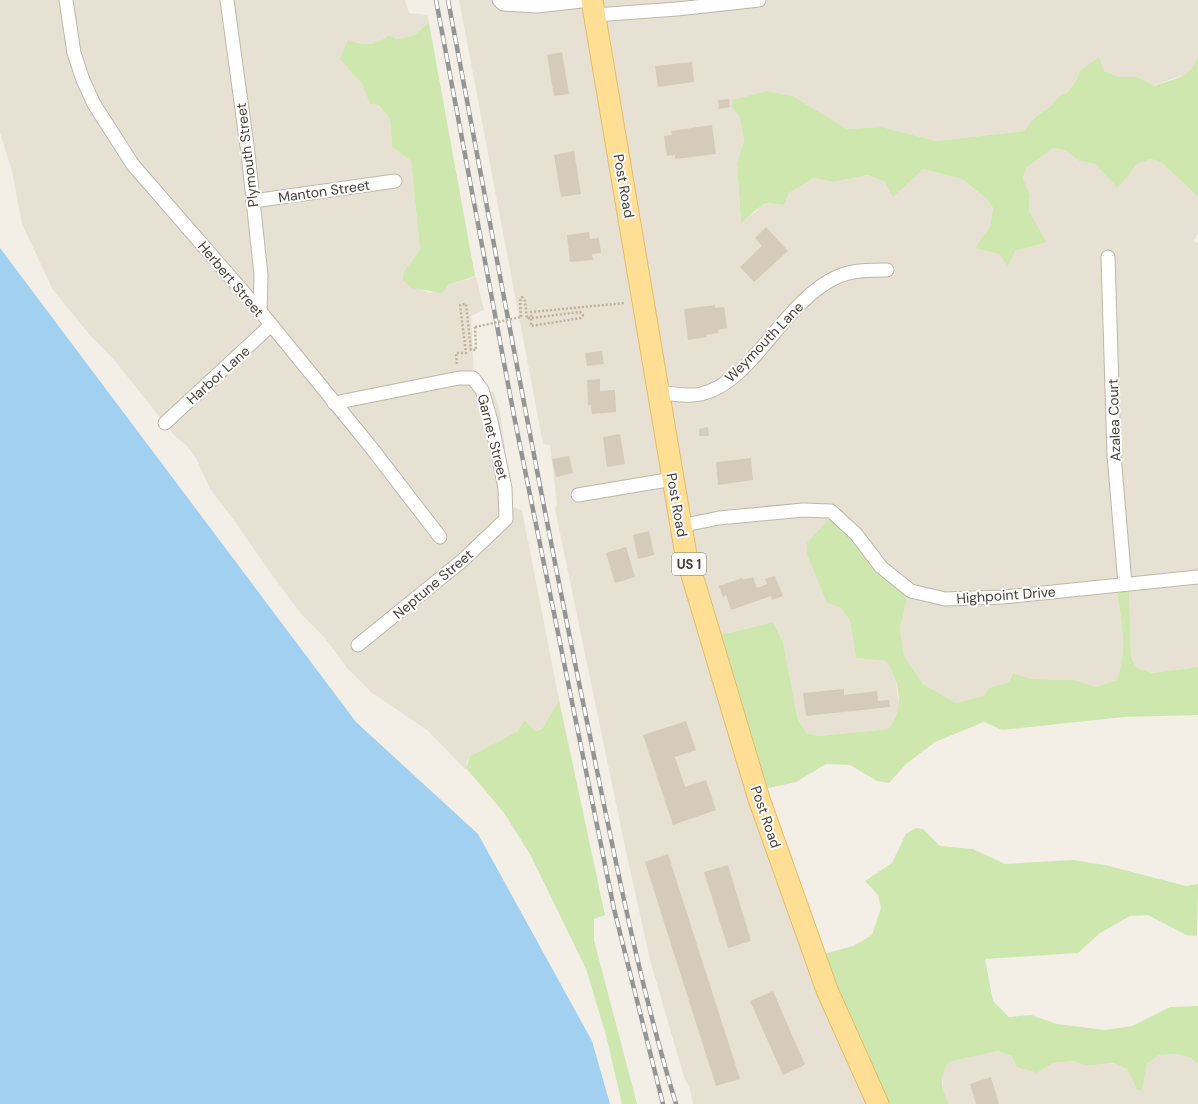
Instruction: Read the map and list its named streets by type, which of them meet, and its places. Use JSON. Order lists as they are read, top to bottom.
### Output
{
  "streets": {
    "main road": ["Post Road", "US 1"],
    "street": [
      "Plymouth Street",
      "Manton Street",
      "Herbert Street",
      "Weymouth Lane",
      "Harbor Lane",
      "Azalea Court",
      "Garnet Street",
      "Neptune Street",
      "Highpoint Drive"
    ]
  },
  "crossings": [
    ["Plymouth Street", "Manton Street"],
    ["Plymouth Street", "Herbert Street"],
    ["Post Road", "Weymouth Lane"],
    ["Post Road", "Highpoint Drive"],
    ["Herbert Street", "Harbor Lane"],
    ["Herbert Street", "Garnet Street"],
    ["Azalea Court", "Highpoint Drive"],
    ["Garnet Street", "Neptune Street"]
  ]
}
